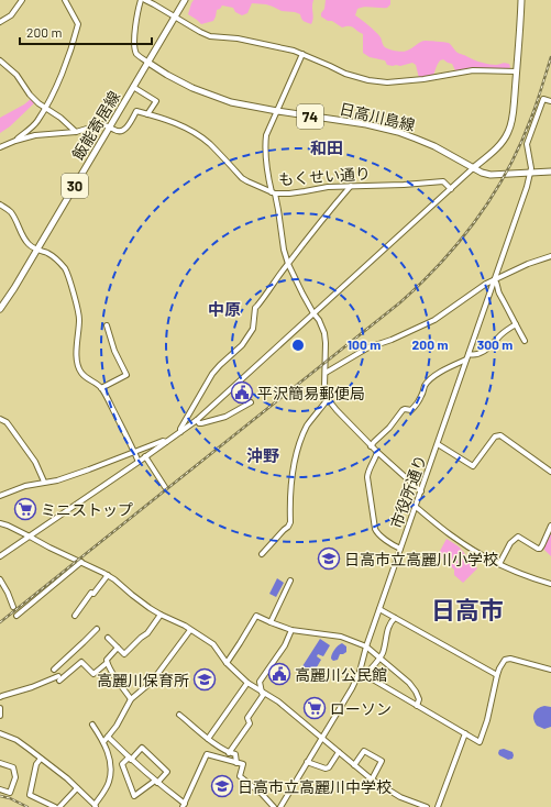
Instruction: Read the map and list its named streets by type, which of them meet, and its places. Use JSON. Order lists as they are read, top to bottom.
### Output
{
  "streets": {
    "main road": [
      "74",
      "日高川島線",
      "飯能寄居線",
      "30"
    ],
    "street": ["もくせい通り", "市役所通り"]
  },
  "crossings": [
    ["日高川島線", "飯能寄居線"],
    ["日高川島線", "市役所通り"],
    ["飯能寄居線", "もくせい通り"]
  ],
  "districts": [
    "和田",
    "中原",
    "沖野",
    "日高市"
  ],
  "places": {
    "public building": ["平沢簡易郵便局", "高麗川公民館"],
    "supermarket": ["ミニストップ", "ローソン"],
    "school or university": ["日高市立高麗川小学校", "高麗川保育所", "日高市立高麗川中学校"]
  },
  "scale_bar": "200 m",
  "rings": ["100 m", "200 m", "300 m"]
}
